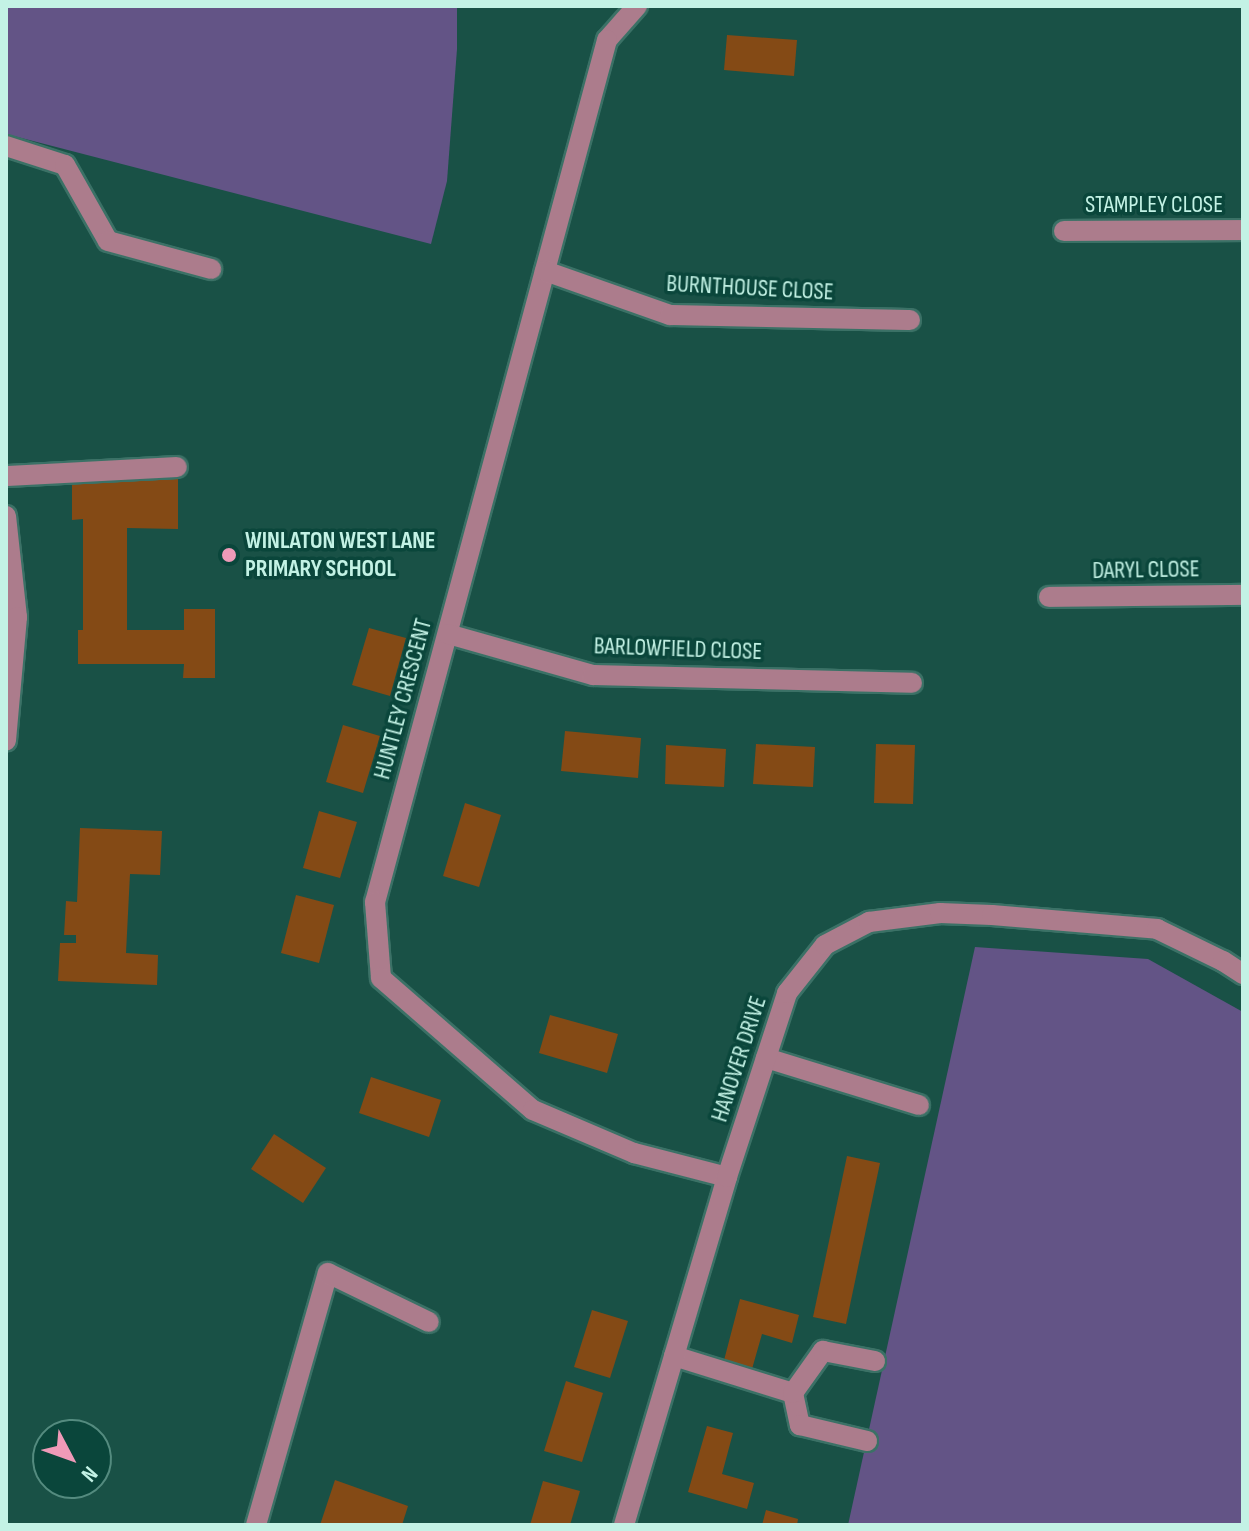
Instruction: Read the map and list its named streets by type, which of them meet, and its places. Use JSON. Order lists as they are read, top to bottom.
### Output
{
  "streets": {
    "street": [
      "STAMPLEY CLOSE",
      "BURNTHOUSE CLOSE",
      "DARYL CLOSE",
      "BARLOWFIELD CLOSE",
      "HUNTLEY CRESCENT",
      "HANOVER DRIVE"
    ]
  },
  "crossings": [
    ["BURNTHOUSE CLOSE", "HUNTLEY CRESCENT"],
    ["BARLOWFIELD CLOSE", "HUNTLEY CRESCENT"],
    ["HUNTLEY CRESCENT", "HANOVER DRIVE"]
  ],
  "places": ["WINLATON WEST LANE PRIMARY SCHOOL"],
  "north": "bottom right"
}
